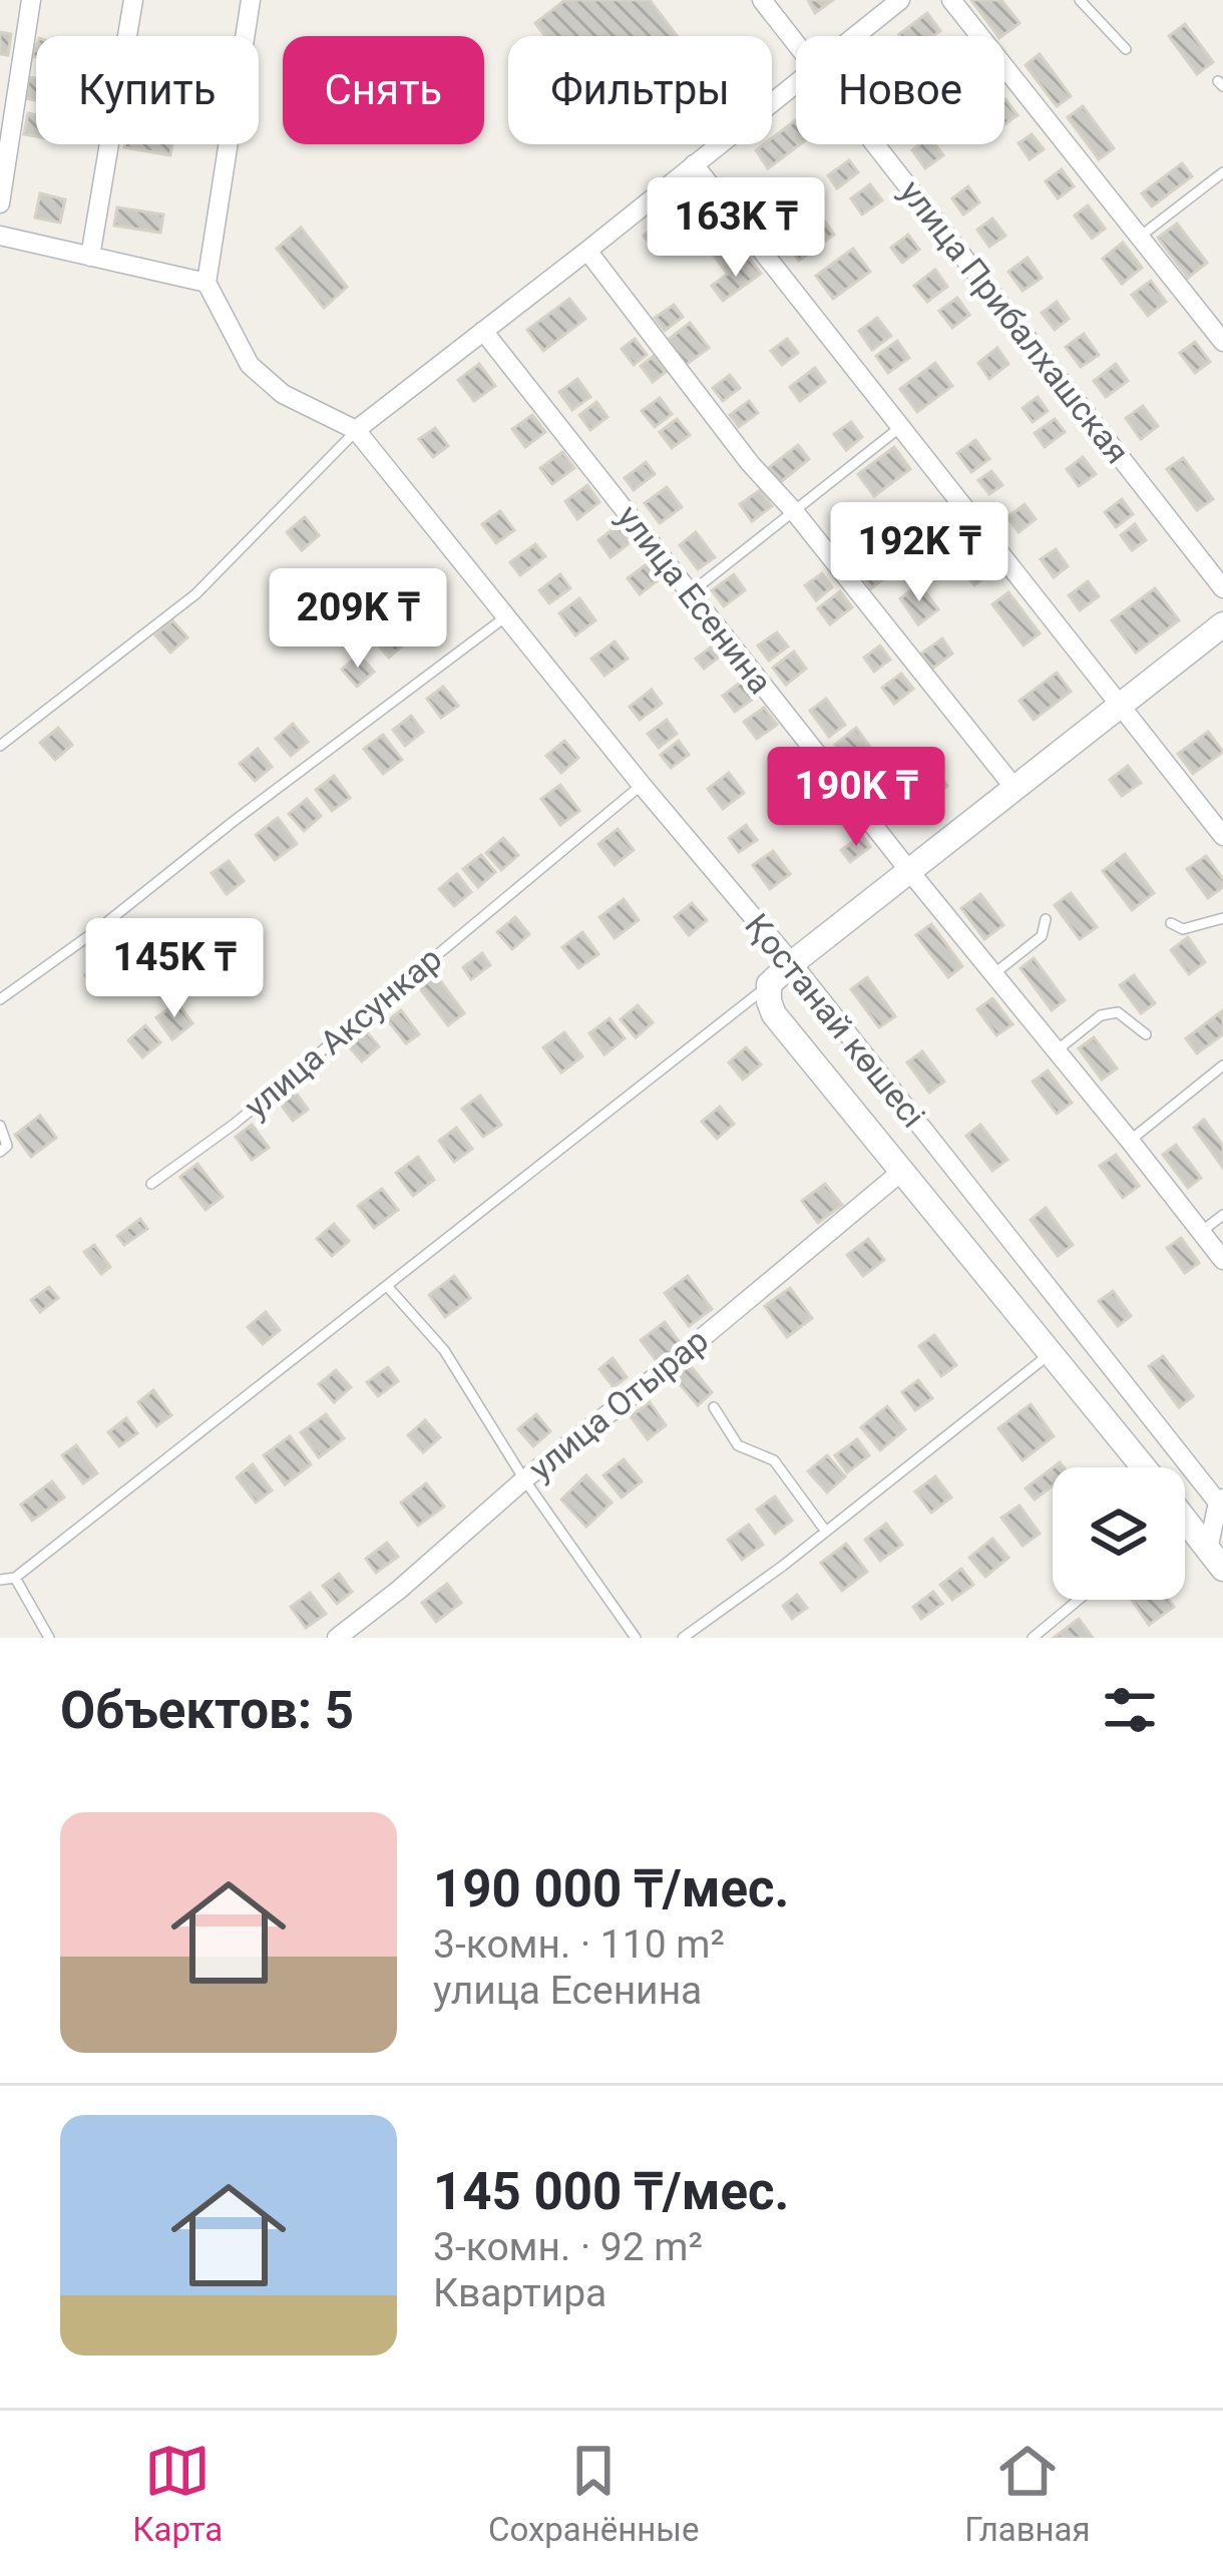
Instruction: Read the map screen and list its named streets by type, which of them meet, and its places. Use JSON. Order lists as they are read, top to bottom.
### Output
{
  "streets": {
    "street": [
      "улица Прибалхашская",
      "улица Есенина",
      "Қостанай көшесі",
      "улица Отырар"
    ],
    "lane": ["улица Аксункар"]
  },
  "crossings": [
    ["Қостанай көшесі", "улица Аксункар"]
  ],
  "page": {
    "chip": [
      "Купить",
      "Снять",
      "Фильтры",
      "Новое"
    ],
    "price": [
      "163K ₸",
      "192K ₸",
      "209K ₸",
      "190K ₸",
      "145K ₸"
    ],
    "heading": "Объектов: 5",
    "list": [
      {
        "name": "190 000 ₸/мес.",
        "note": "3-комн. · 110 m² · улица Есенина"
      },
      {
        "name": "145 000 ₸/мес.",
        "note": "3-комн. · 92 m² · Квартира"
      }
    ],
    "tabs": ["Карта", "Сохранённые", "Главная"]
  }
}
